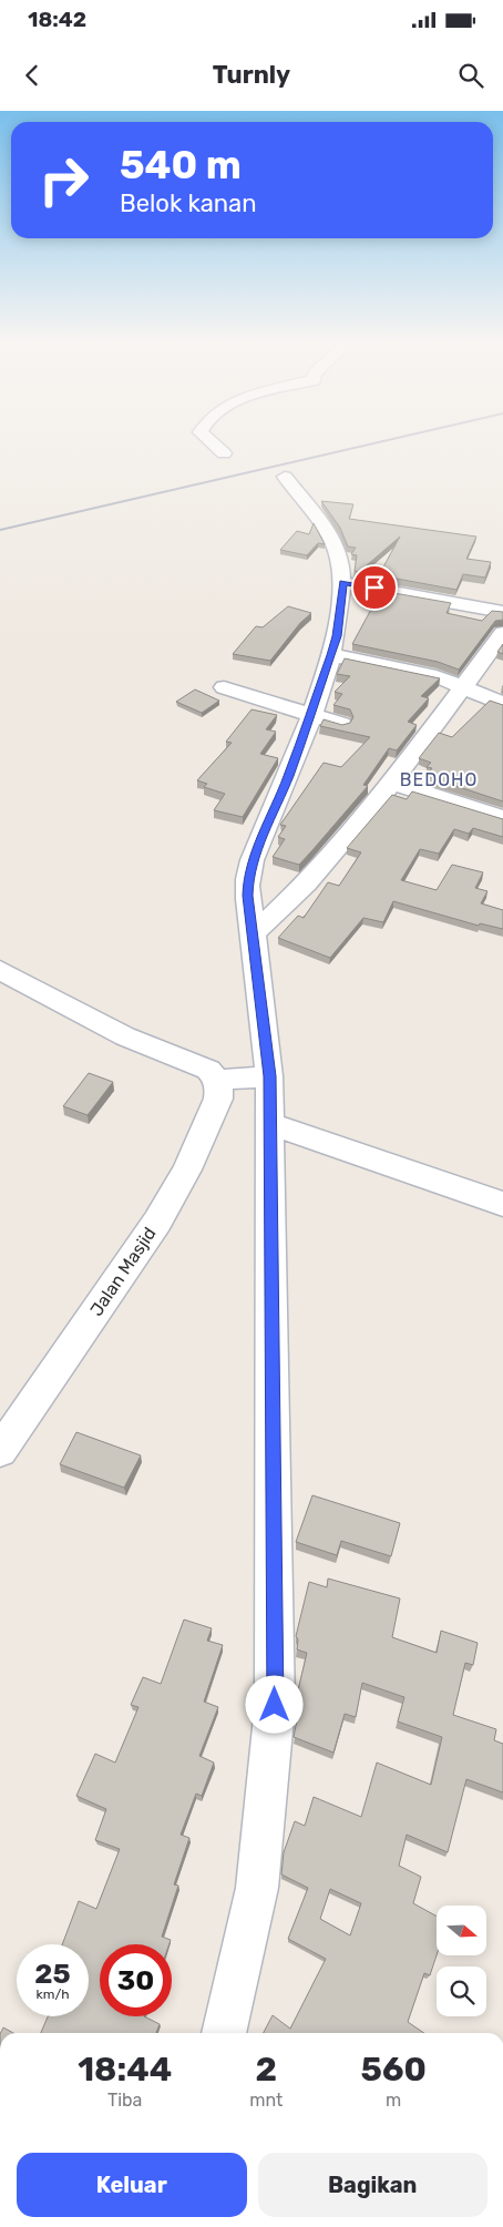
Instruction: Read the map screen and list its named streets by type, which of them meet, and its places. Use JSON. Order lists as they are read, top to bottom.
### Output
{
  "streets": {
    "street": ["Jalan Masjid"]
  },
  "districts": ["BEDOHO"],
  "north": "right",
  "page": {
    "status": "18:42",
    "header": "Turnly",
    "turn": ["540 m", "Belok kanan"],
    "speed": "25 km/h",
    "limit": "30",
    "eta": [
      "18:44",
      "Tiba",
      "2",
      "mnt",
      "560",
      "m"
    ],
    "buttons": ["Keluar", "Bagikan"]
  }
}
